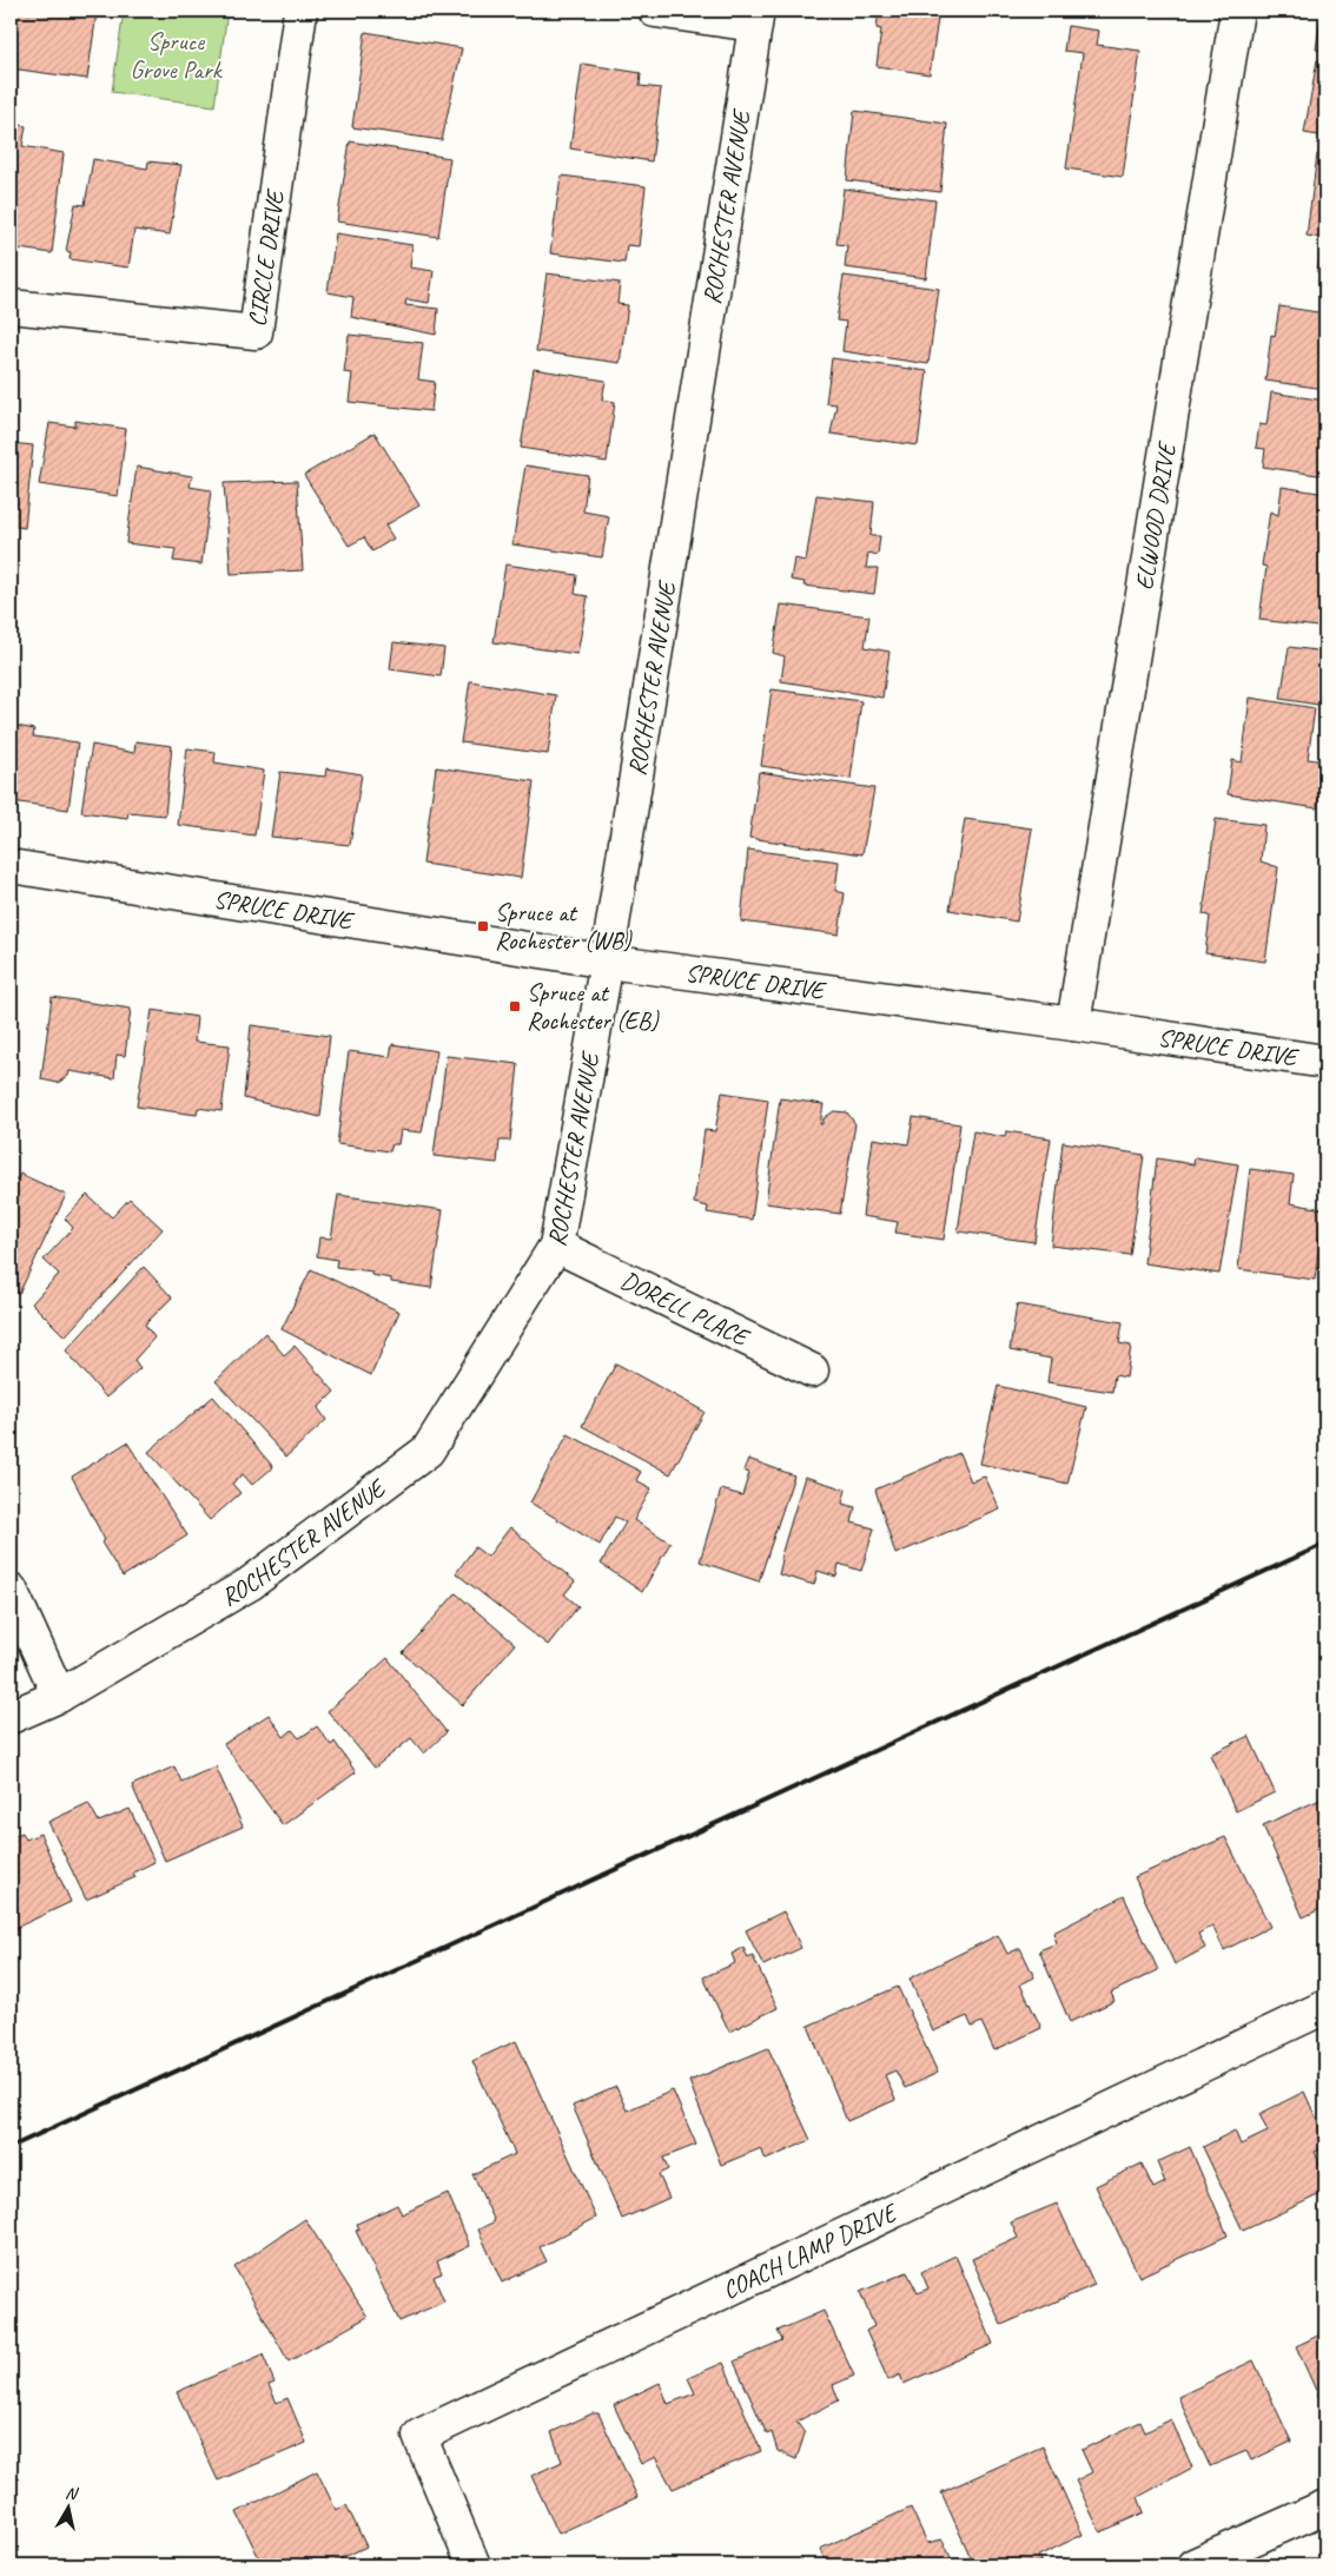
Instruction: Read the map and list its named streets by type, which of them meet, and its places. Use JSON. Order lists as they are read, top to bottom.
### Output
{
  "streets": {
    "street": [
      "ROCHESTER AVENUE",
      "CIRCLE DRIVE",
      "ELWOOD DRIVE",
      "SPRUCE DRIVE",
      "DORELL PLACE",
      "COACH LAMP DRIVE"
    ]
  },
  "crossings": [
    ["ROCHESTER AVENUE", "SPRUCE DRIVE"],
    ["ROCHESTER AVENUE", "DORELL PLACE"],
    ["ELWOOD DRIVE", "SPRUCE DRIVE"]
  ],
  "parks": ["Spruce Grove Park"],
  "places": {
    "transit": ["Spruce at Rochester (WB)", "Spruce at Rochester (EB)"]
  },
  "north": "top"
}
